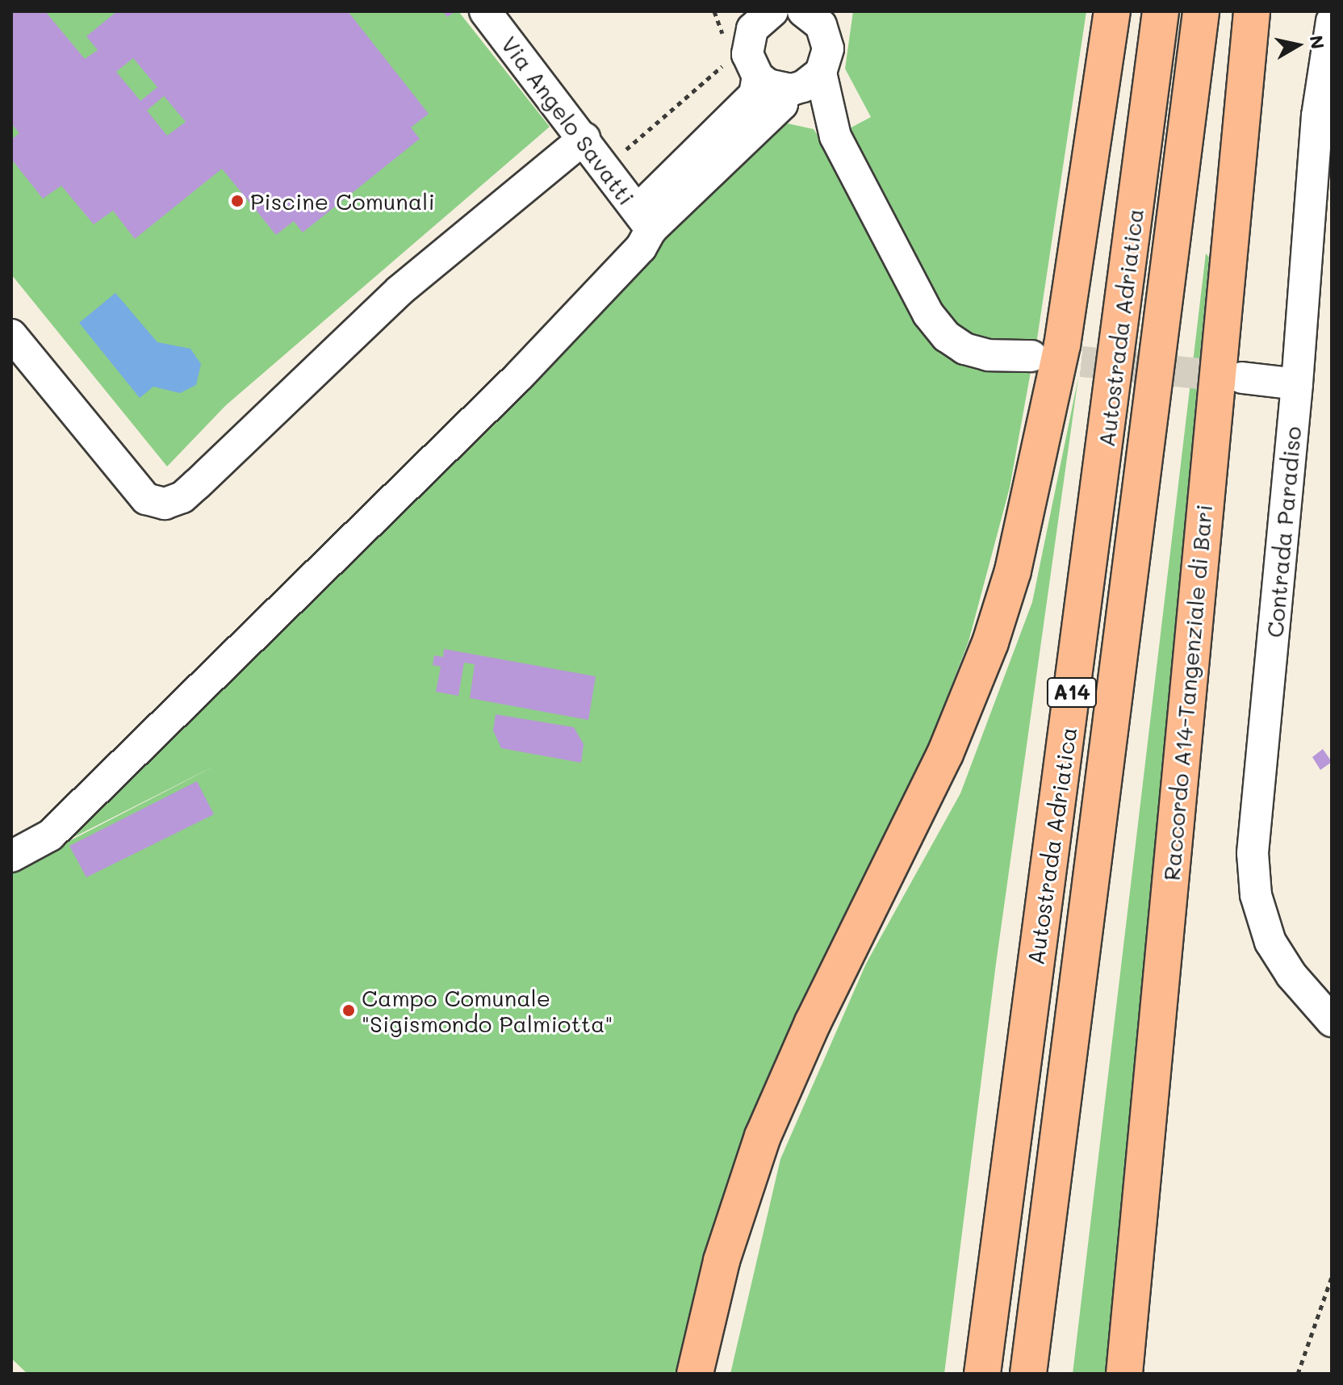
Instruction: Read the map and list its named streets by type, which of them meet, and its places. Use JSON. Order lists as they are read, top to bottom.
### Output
{
  "streets": {
    "highway": ["Autostrada Adriatica", "A14", "Raccordo A14-Tangenziale di Bari"],
    "street": ["Via Angelo Savatti", "Contrada Paradiso"]
  },
  "places": ["Piscine Comunali", "Campo Comunale \"Sigismondo Palmiotta\""],
  "north": "right"
}
